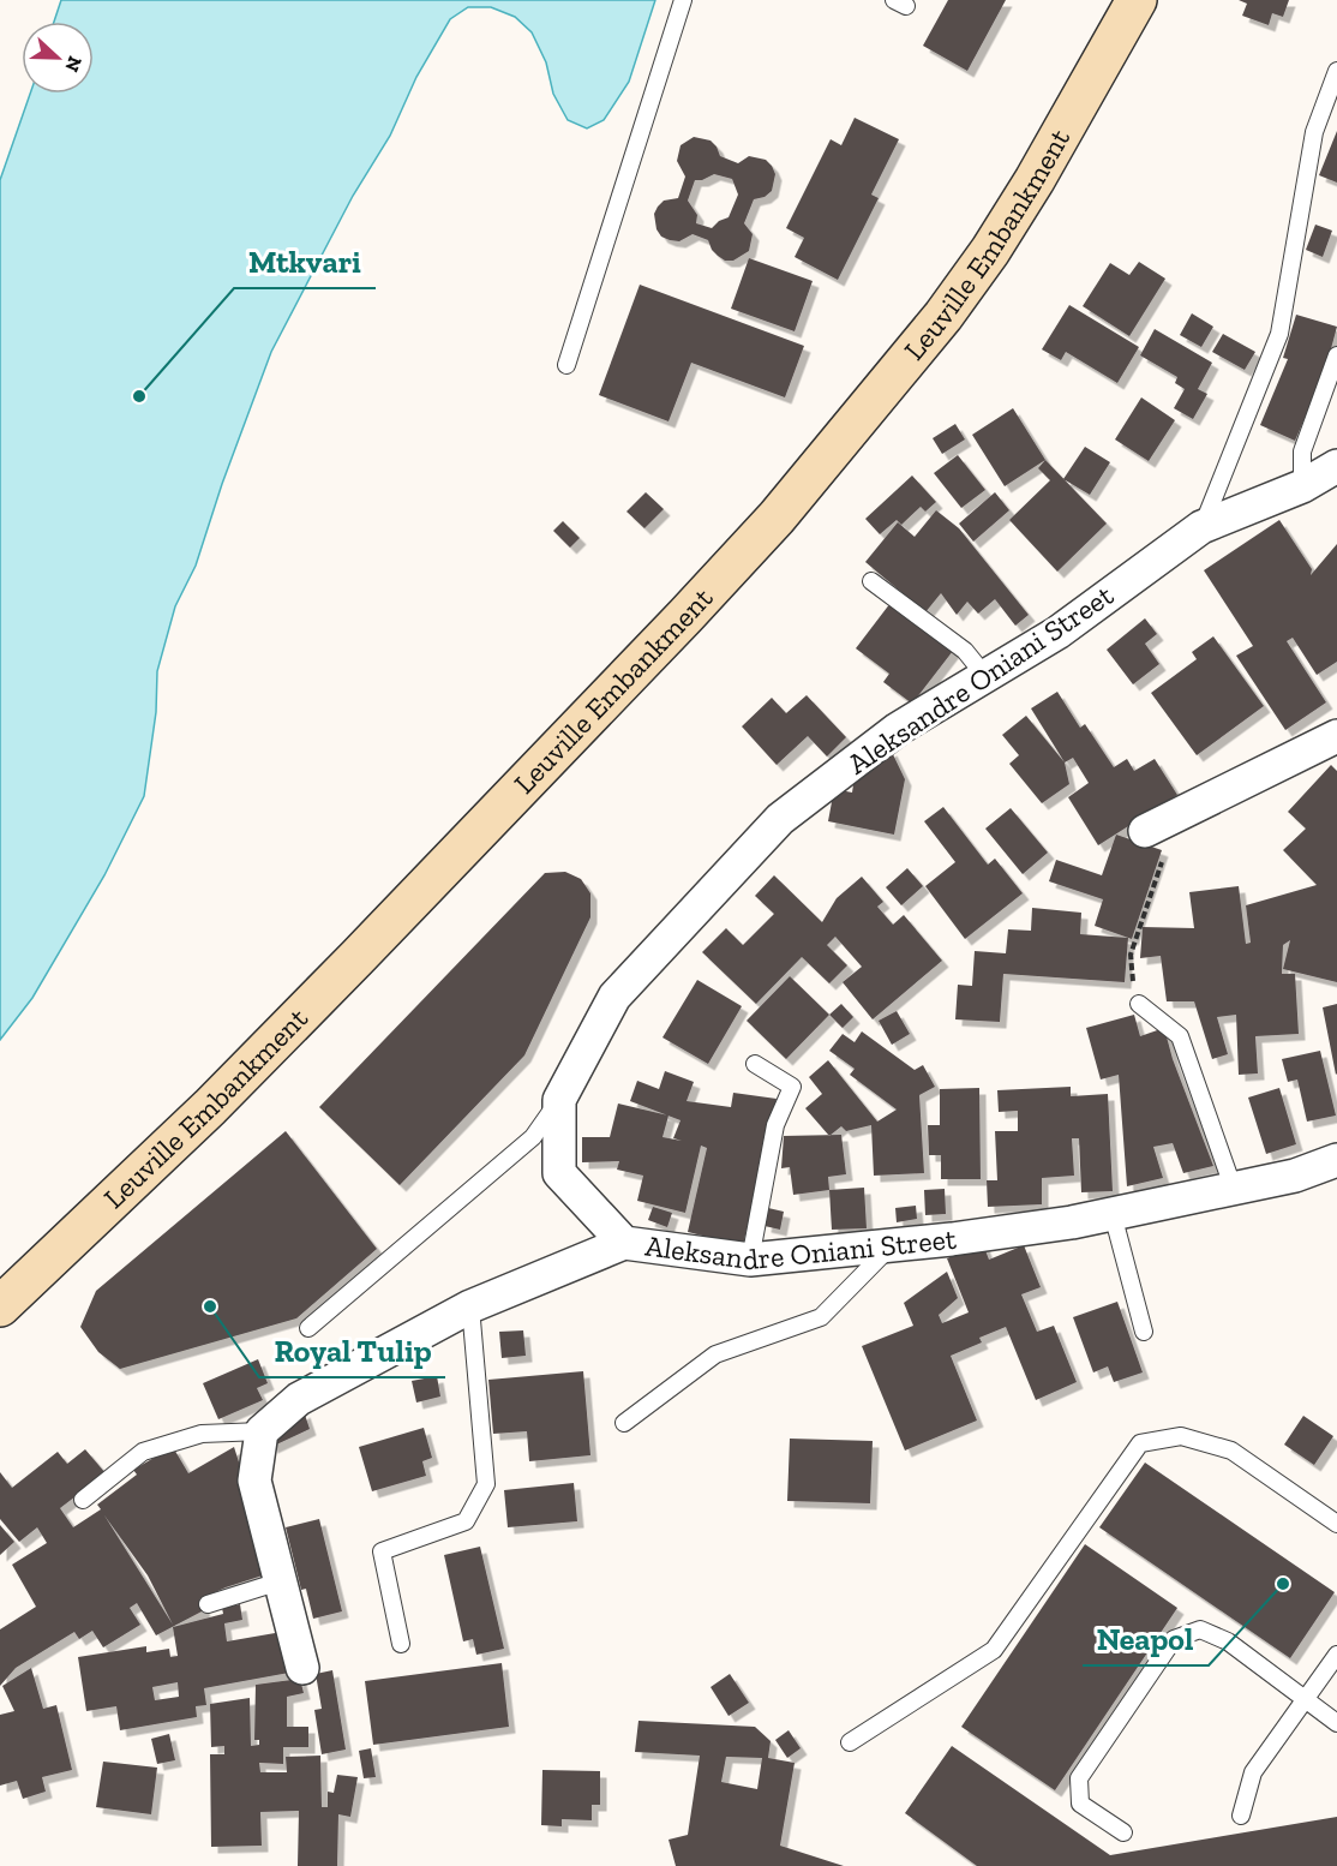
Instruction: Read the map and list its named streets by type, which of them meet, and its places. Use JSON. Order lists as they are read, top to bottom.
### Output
{
  "streets": {
    "main road": ["Leuville Embankment"],
    "street": ["Aleksandre Oniani Street"]
  },
  "places": ["Mtkvari", "Royal Tulip", "Neapol"],
  "north": "right"
}
